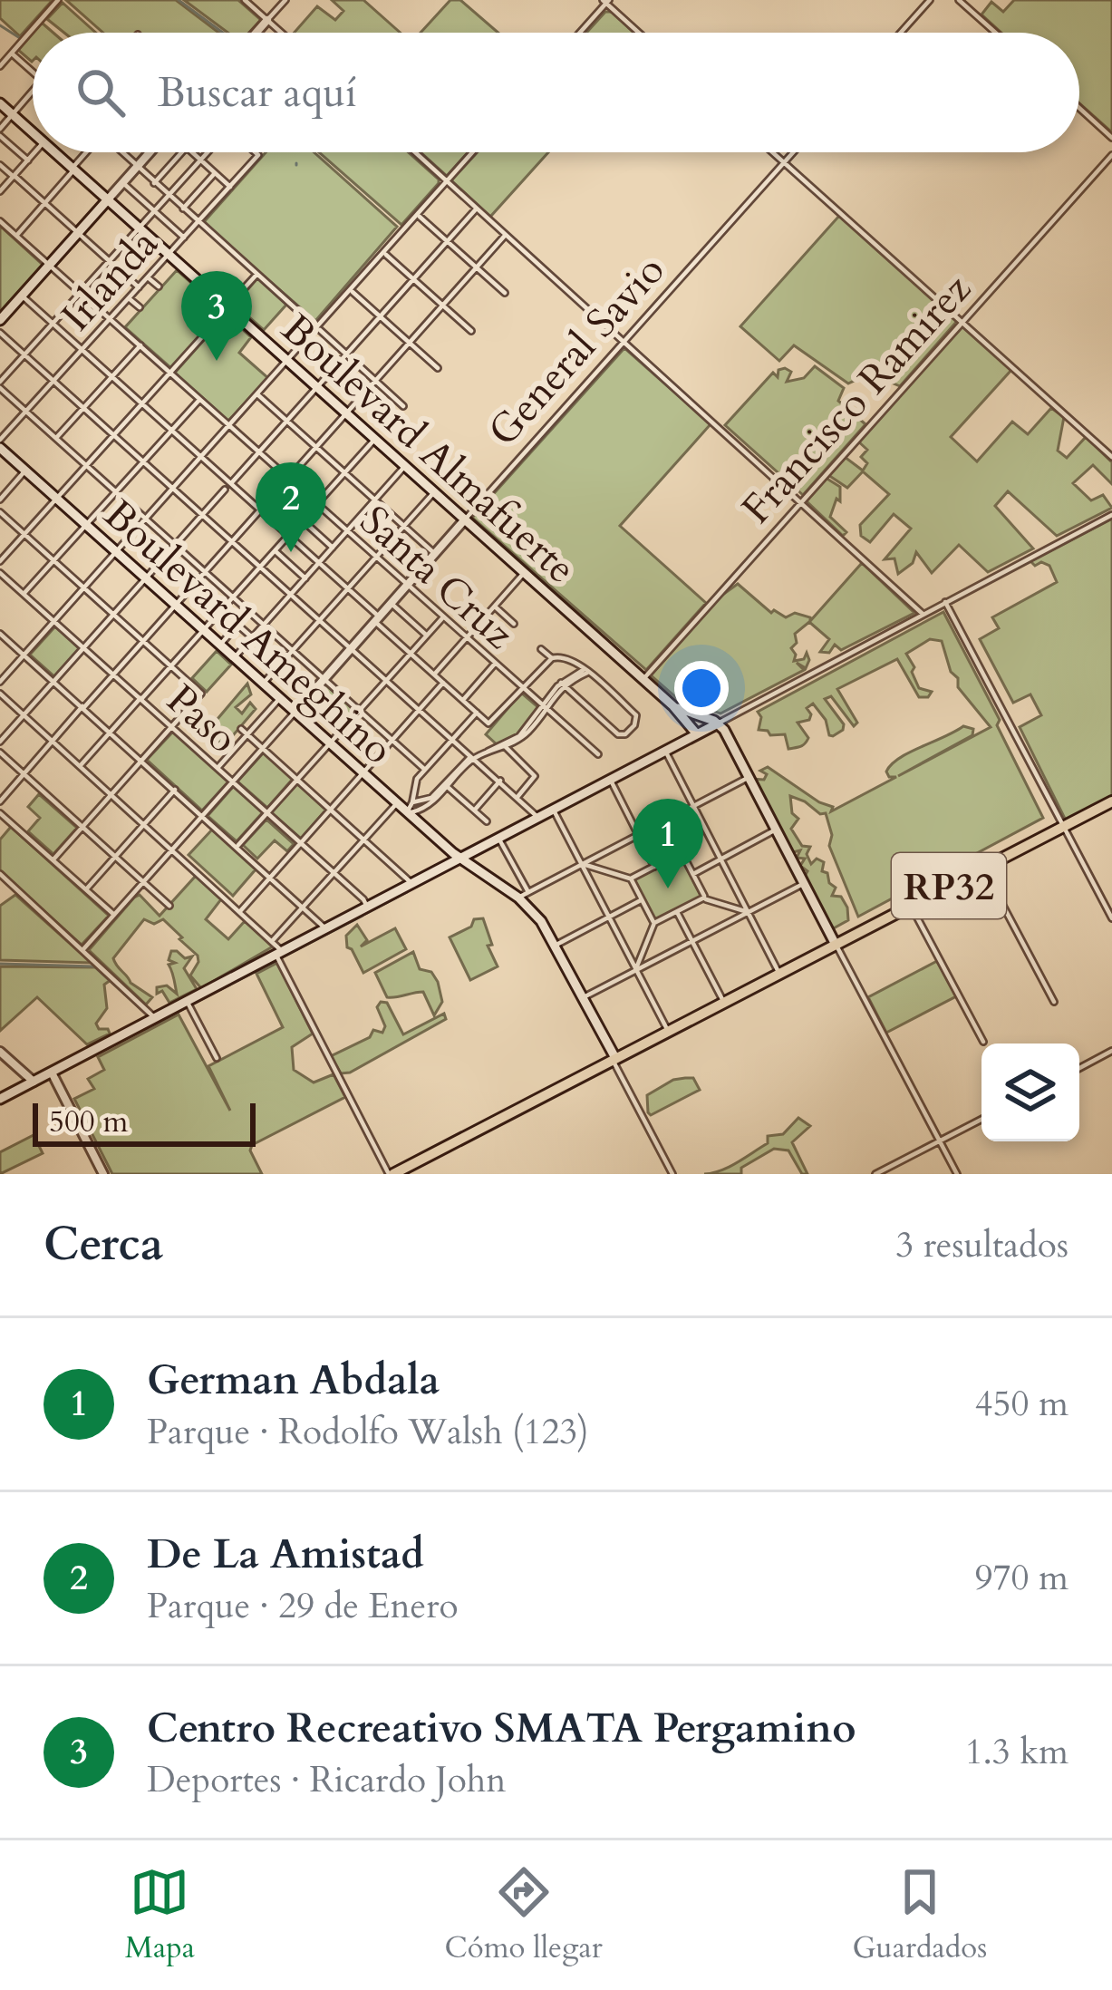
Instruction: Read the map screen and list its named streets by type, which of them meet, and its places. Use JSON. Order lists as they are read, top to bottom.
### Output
{
  "streets": {
    "main road": ["Boulevard Almafuerte", "Boulevard Ameghino", "RP32"],
    "street": [
      "Irlanda",
      "General Savio",
      "Francisco Ramirez",
      "Santa Cruz",
      "Paso"
    ]
  },
  "crossings": [
    ["Irlanda", "Boulevard Almafuerte"],
    ["Irlanda", "Santa Cruz"],
    ["General Savio", "Boulevard Almafuerte"],
    ["General Savio", "Santa Cruz"],
    ["General Savio", "Boulevard Ameghino"],
    ["General Savio", "Paso"],
    ["Francisco Ramirez", "Boulevard Almafuerte"],
    ["Boulevard Ameghino", "RP32"]
  ],
  "scale_bar": "500 m",
  "page": {
    "search": "Buscar aquí",
    "pins": ["3", "2", "1"],
    "scale": "500 m",
    "heading": ["Cerca", "3 resultados"],
    "list": [
      {
        "mark": "1",
        "name": "German Abdala",
        "note": "Parque · Rodolfo Walsh (123)",
        "value": "450 m"
      },
      {
        "mark": "2",
        "name": "De La Amistad",
        "note": "Parque · 29 de Enero",
        "value": "970 m"
      },
      {
        "mark": "3",
        "name": "Centro Recreativo SMATA Pergamino",
        "note": "Deportes · Ricardo John",
        "value": "1.3 km"
      }
    ],
    "nav": ["Mapa", "Cómo llegar", "Guardados"]
  }
}
